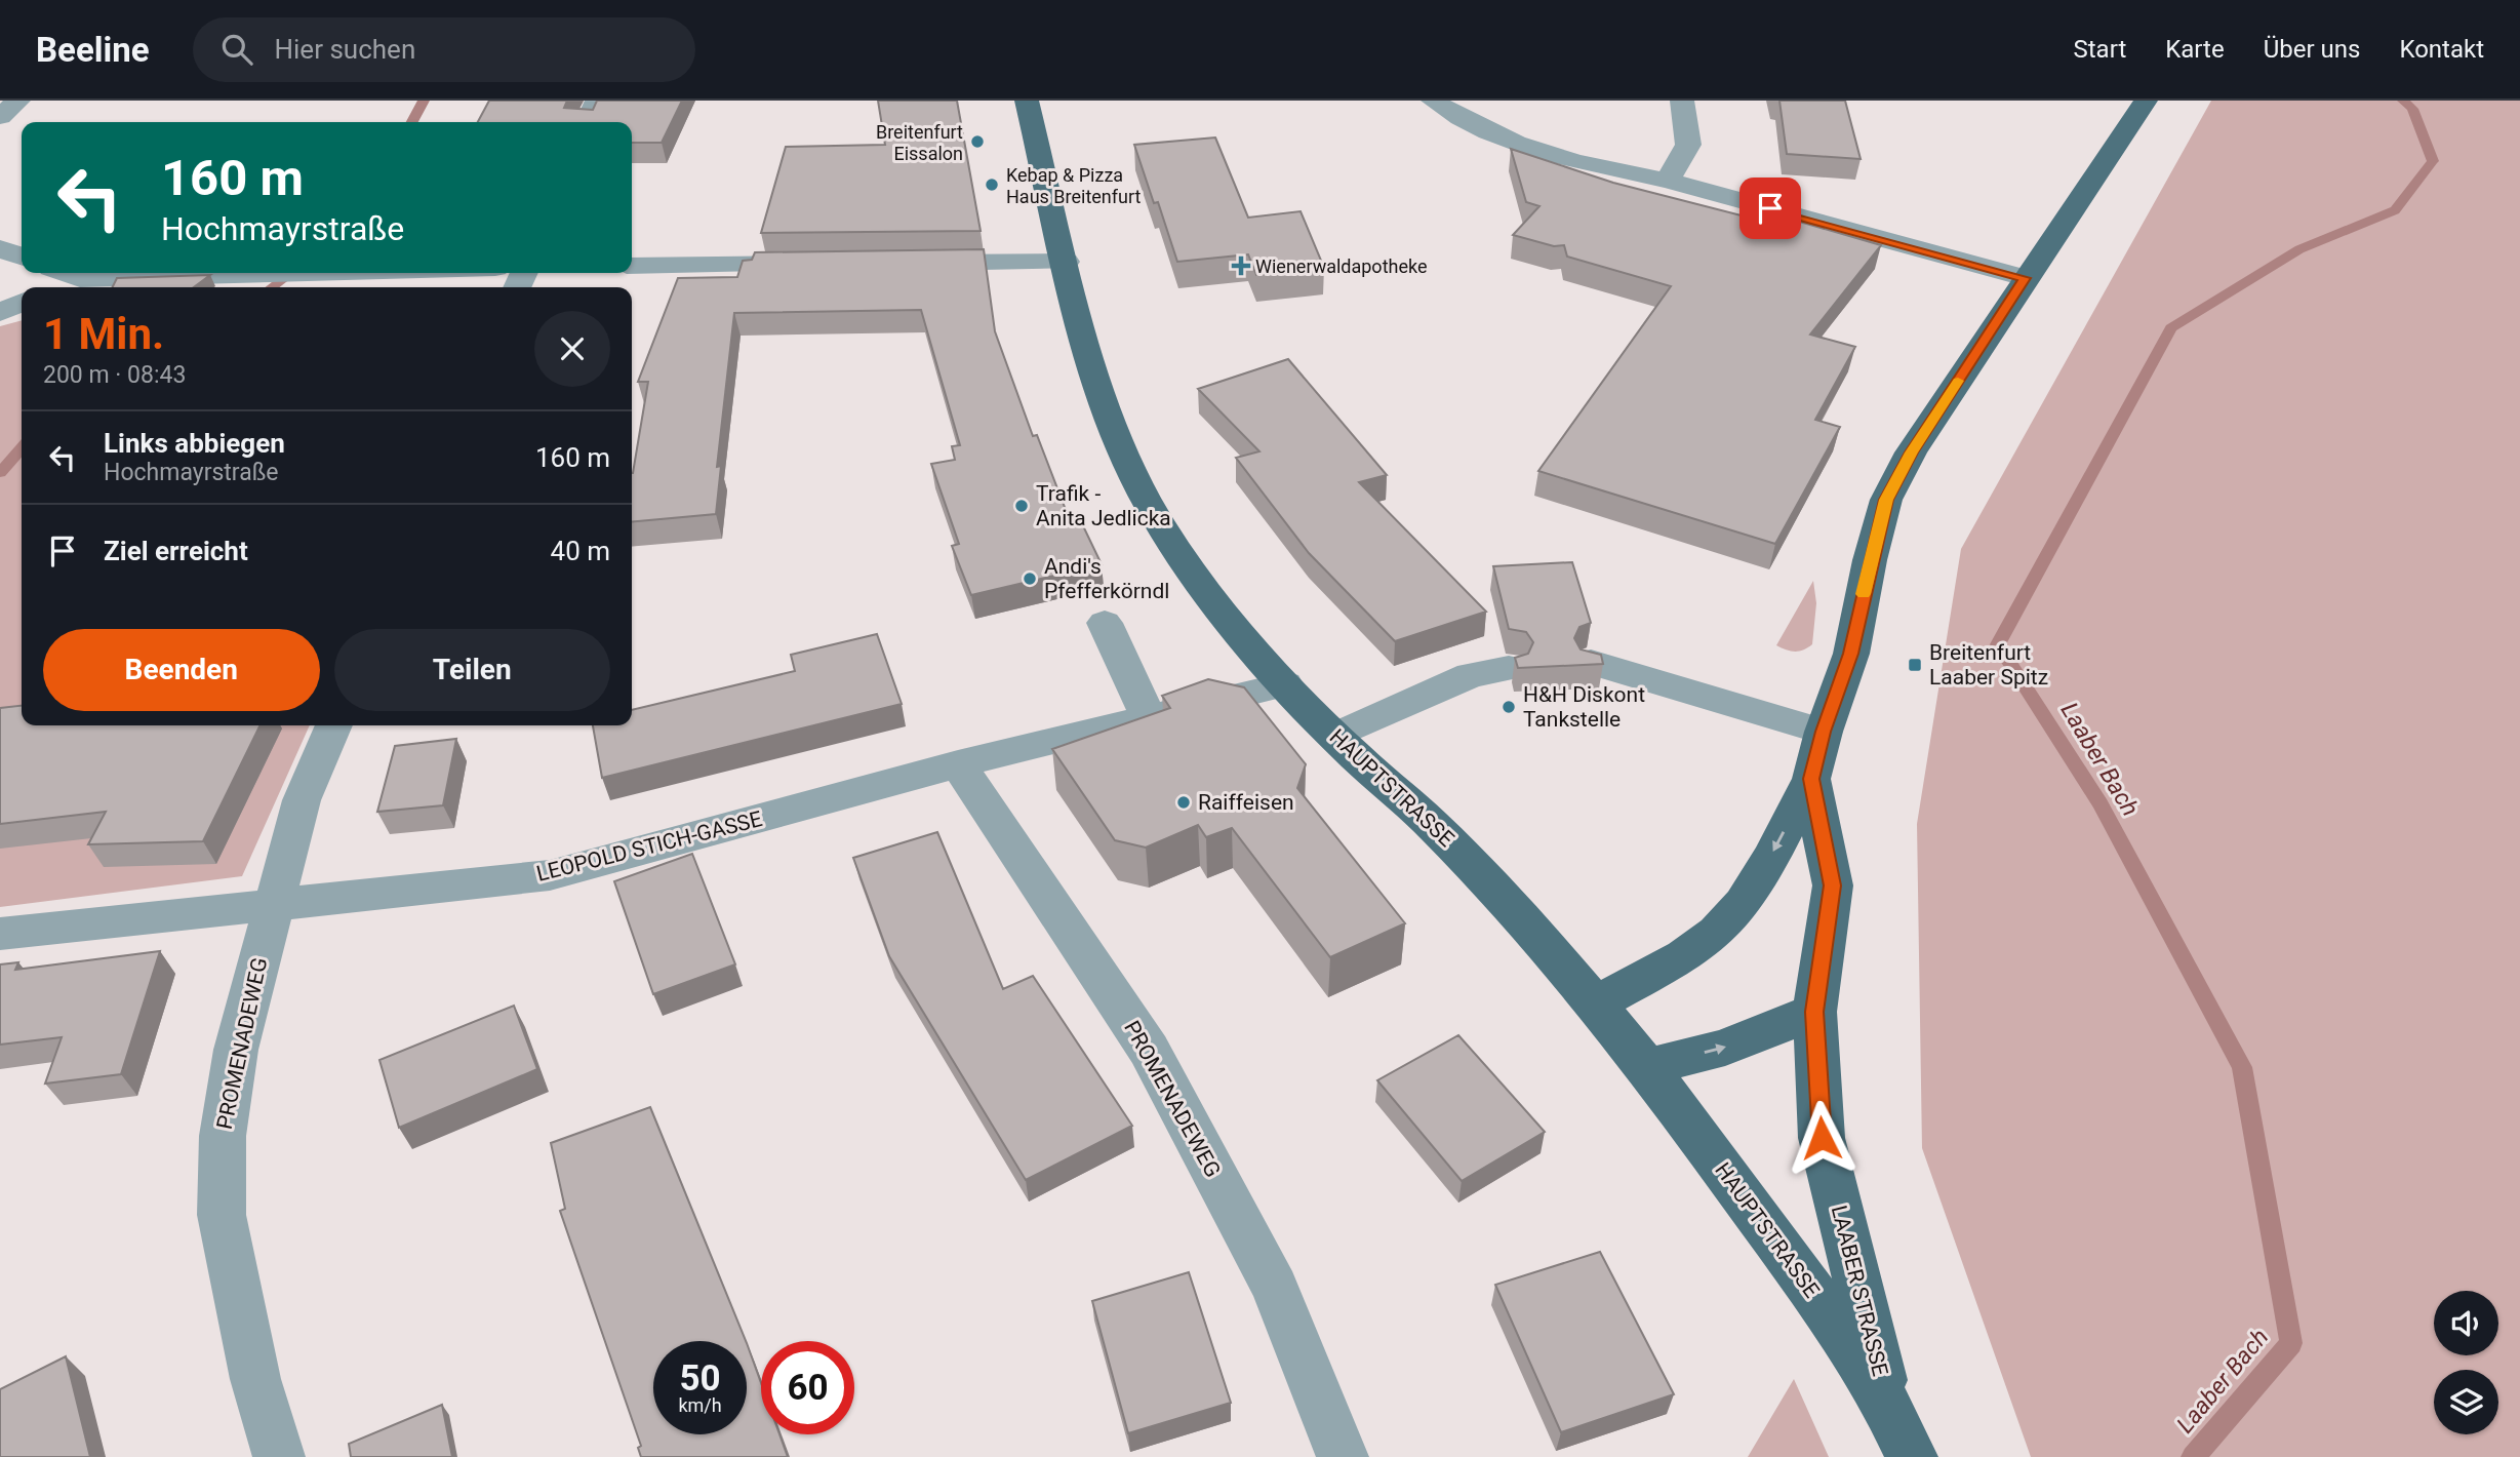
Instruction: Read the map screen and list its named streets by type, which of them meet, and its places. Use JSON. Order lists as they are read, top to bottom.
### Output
{
  "streets": {
    "main road": ["HAUPTSTRASSE", "LAABER STRASSE"],
    "street": ["LEOPOLD STICH-GASSE", "PROMENADEWEG"]
  },
  "crossings": [
    ["HAUPTSTRASSE", "LEOPOLD STICH-GASSE"],
    ["HAUPTSTRASSE", "LAABER STRASSE"],
    ["LEOPOLD STICH-GASSE", "PROMENADEWEG"]
  ],
  "water": ["Laaber Bach"],
  "places": {
    "other": [
      "Breitenfurt Eissalon",
      "Kebap & Pizza Haus Breitenfurt",
      "Trafik - Anita Jedlicka",
      "Andi's Pfefferkörndl",
      "H&H Diskont Tankstelle",
      "Raiffeisen"
    ],
    "health": ["Wienerwaldapotheke"],
    "transit": ["Breitenfurt Laaber Spitz"]
  },
  "page": {
    "header": "Beeline",
    "search": "Hier suchen",
    "nav": [
      "Start",
      "Karte",
      "Über uns",
      "Kontakt"
    ],
    "turn": ["160 m", "Hochmayrstraße"],
    "heading": ["1 Min.", "200 m · 08:43"],
    "list": [
      {
        "name": "Links abbiegen",
        "note": "Hochmayrstraße",
        "value": "160 m"
      },
      {
        "name": "Ziel erreicht",
        "value": "40 m"
      }
    ],
    "buttons": ["Beenden", "Teilen"],
    "speed": "50 km/h",
    "limit": "60"
  }
}
